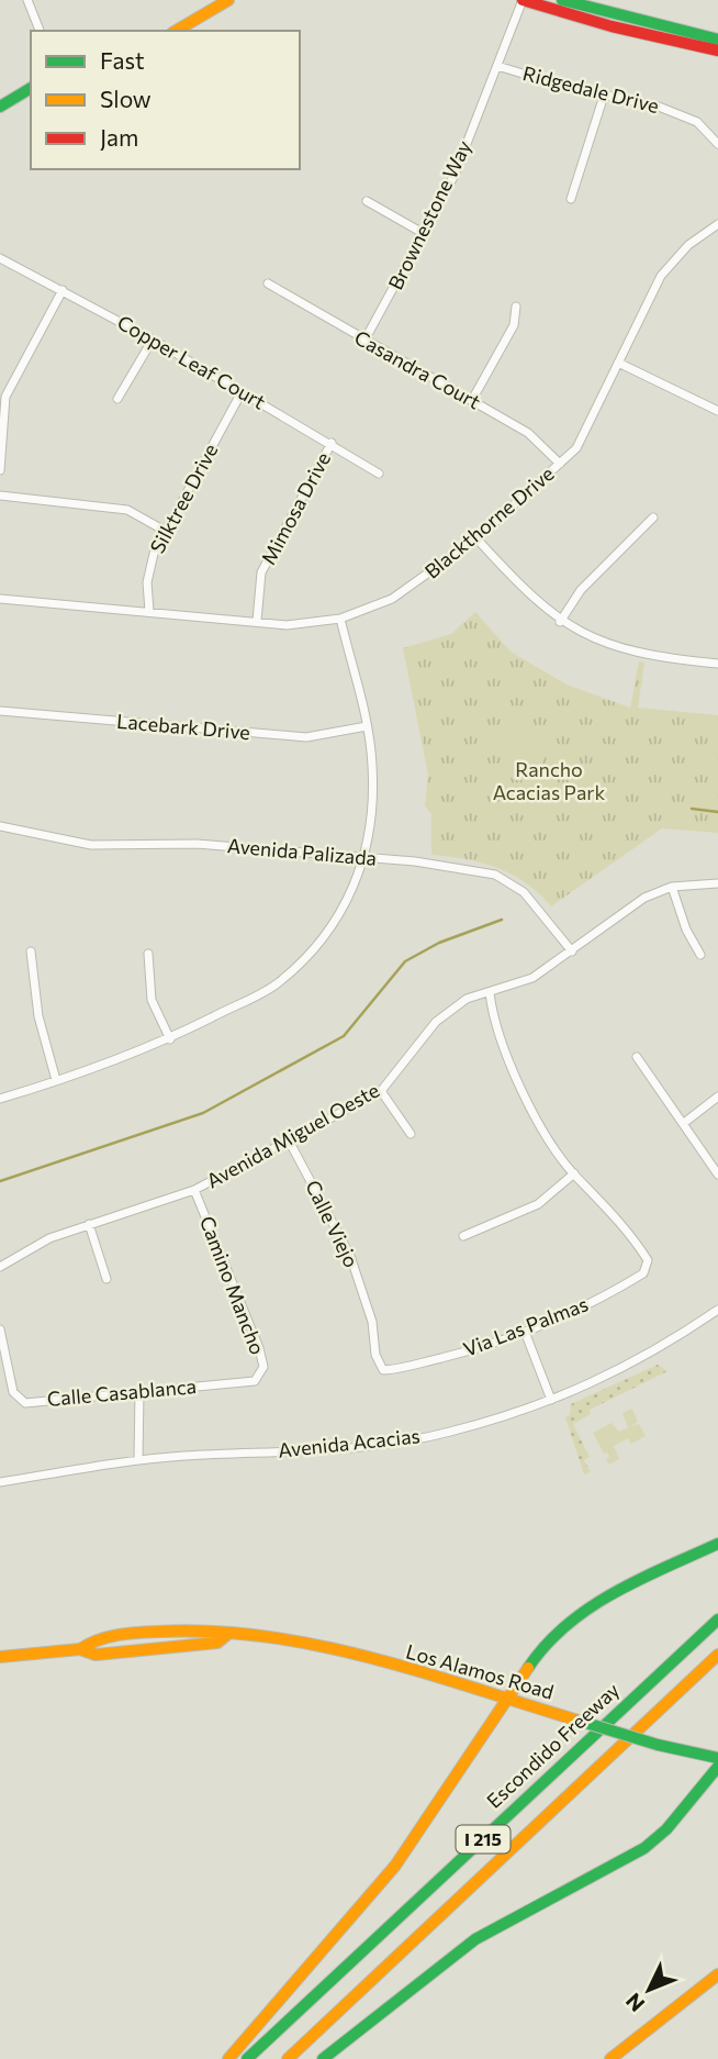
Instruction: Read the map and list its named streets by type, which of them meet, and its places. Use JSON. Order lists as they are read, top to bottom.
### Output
{
  "streets": {
    "main road": ["Los Alamos Road", "Escondido Freeway", "I 215"],
    "street": [
      "Ridgedale Drive",
      "Brownestone Way",
      "Copper Leaf Court",
      "Casandra Court",
      "Silktree Drive",
      "Mimosa Drive",
      "Blackthorne Drive",
      "Lacebark Drive",
      "Avenida Palizada",
      "Avenida Miguel Oeste",
      "Calle Viejo",
      "Camino Mancho",
      "Via Las Palmas",
      "Calle Casablanca",
      "Avenida Acacias"
    ]
  },
  "crossings": [
    ["Ridgedale Drive", "Brownestone Way"],
    ["Brownestone Way", "Casandra Court"],
    ["Copper Leaf Court", "Silktree Drive"],
    ["Copper Leaf Court", "Mimosa Drive"],
    ["Casandra Court", "Blackthorne Drive"],
    ["Silktree Drive", "Blackthorne Drive"],
    ["Mimosa Drive", "Blackthorne Drive"],
    ["Avenida Palizada", "Avenida Miguel Oeste"],
    ["Avenida Miguel Oeste", "Calle Viejo"],
    ["Avenida Miguel Oeste", "Camino Mancho"],
    ["Calle Viejo", "Via Las Palmas"],
    ["Camino Mancho", "Calle Casablanca"]
  ],
  "parks": ["Rancho Acacias Park"],
  "legend": ["Fast", "Slow", "Jam"],
  "north": "bottom left"
}
